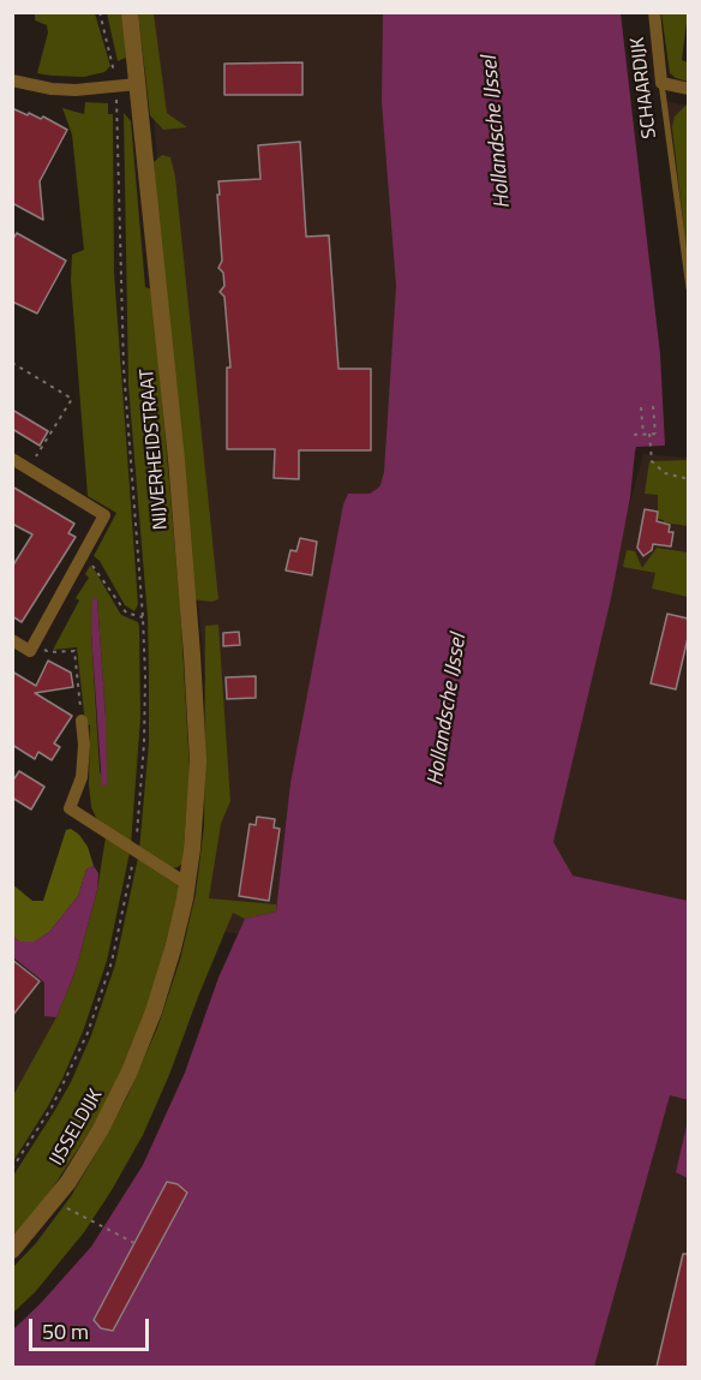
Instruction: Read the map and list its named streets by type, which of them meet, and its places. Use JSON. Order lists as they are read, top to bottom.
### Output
{
  "streets": {
    "street": ["SCHAARDIJK", "NIJVERHEIDSTRAAT", "IJSSELDIJK"]
  },
  "crossings": [
    ["NIJVERHEIDSTRAAT", "IJSSELDIJK"]
  ],
  "water": ["Hollandsche IJssel"],
  "scale_bar": "50 m"
}
